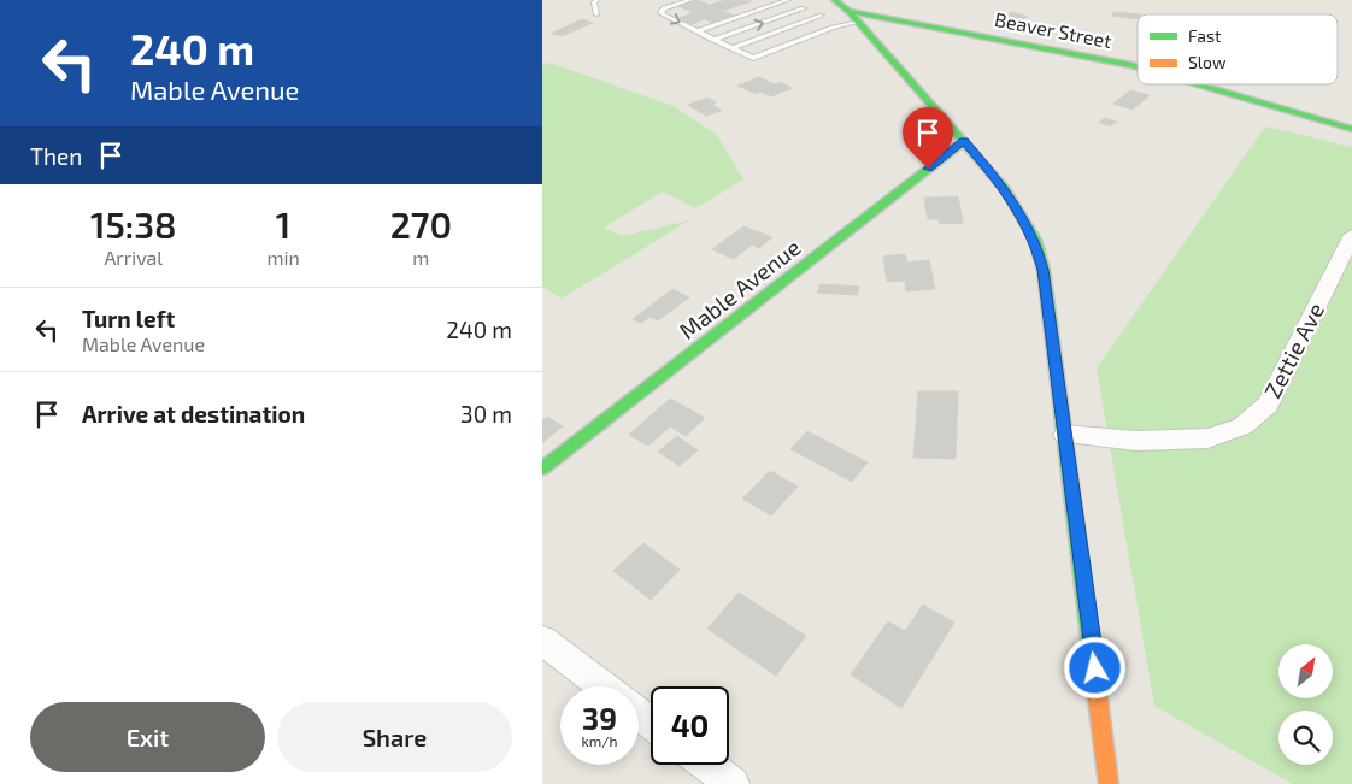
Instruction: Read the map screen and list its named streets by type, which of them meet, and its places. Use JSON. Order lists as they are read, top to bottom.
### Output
{
  "streets": {
    "street": ["Beaver Street", "Mable Avenue", "Zettie Ave"]
  },
  "legend": ["Fast", "Slow"],
  "north": "top right",
  "page": {
    "turn": ["240 m", "Mable Avenue"],
    "then": "Then",
    "eta": [
      "15:38",
      "Arrival",
      "1",
      "min",
      "270",
      "m"
    ],
    "list": [
      {
        "name": "Turn left",
        "note": "Mable Avenue",
        "value": "240 m"
      },
      {
        "name": "Arrive at destination",
        "value": "30 m"
      }
    ],
    "speed": "39 km/h",
    "limit": "40",
    "buttons": ["Exit", "Share"]
  }
}
